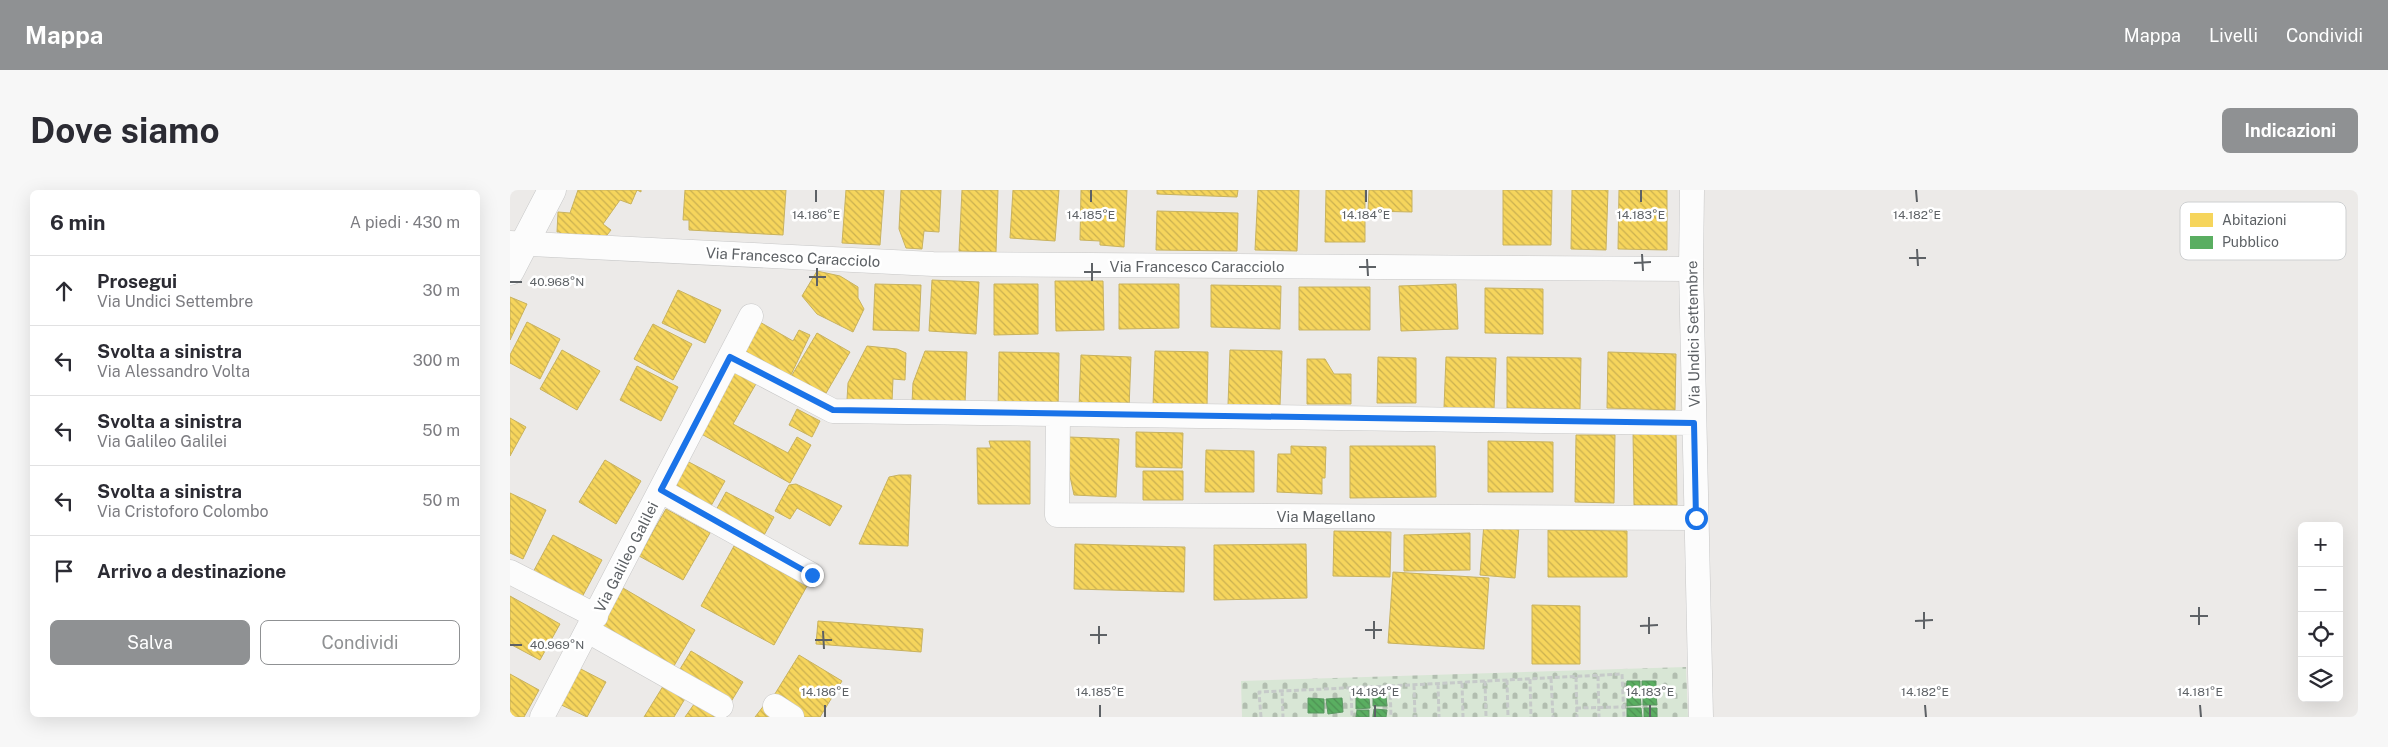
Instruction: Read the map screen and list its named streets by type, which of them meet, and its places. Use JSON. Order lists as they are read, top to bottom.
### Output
{
  "streets": {
    "street": [
      "Via Francesco Caracciolo",
      "Via Undici Settembre",
      "Via Magellano",
      "Via Galileo Galilei"
    ]
  },
  "crossings": [
    ["Via Francesco Caracciolo", "Via Undici Settembre"],
    ["Via Undici Settembre", "Via Magellano"]
  ],
  "legend": ["Abitazioni", "Pubblico"],
  "page": {
    "header": "Mappa",
    "nav": ["Mappa", "Livelli", "Condividi"],
    "buttons": [
      "Indicazioni",
      ["Salva", "Condividi"]
    ],
    "title": "Dove siamo",
    "heading": ["6 min", "A piedi · 430 m"],
    "list": [
      ["Prosegui", "Via Undici Settembre", "30 m"],
      ["Svolta a sinistra", "Via Alessandro Volta", "300 m"],
      ["Svolta a sinistra", "Via Galileo Galilei", "50 m"],
      ["Svolta a sinistra", "Via Cristoforo Colombo", "50 m"],
      "Arrivo a destinazione"
    ],
    "map_buttons": ["+", "−"]
  },
  "coordinates": [
    "14.186°E",
    "14.185°E",
    "14.184°E",
    "14.183°E",
    "14.182°E",
    "40.968°N",
    "40.969°N",
    "14.181°E"
  ]
}
